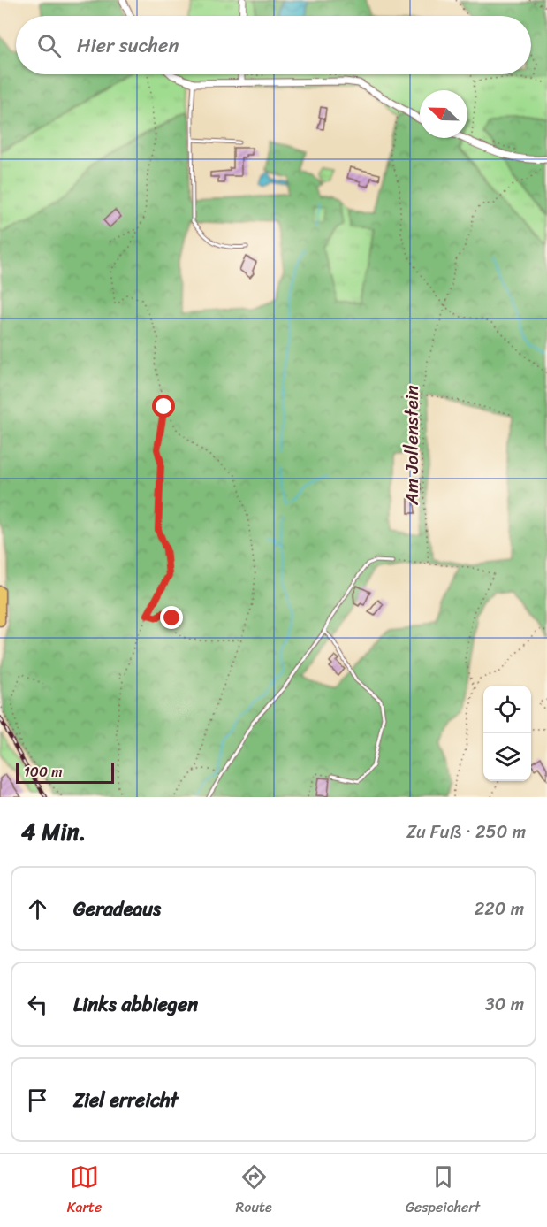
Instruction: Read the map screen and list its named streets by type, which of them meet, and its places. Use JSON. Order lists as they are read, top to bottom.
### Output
{
  "streets": {
    "path": ["Am Jollenstein"]
  },
  "scale_bar": "100 m",
  "north": "top left",
  "page": {
    "search": "Hier suchen",
    "scale": "100 m",
    "heading": ["4 Min.", "Zu Fuß · 250 m"],
    "list": [
      ["Geradeaus", "220 m"],
      ["Links abbiegen", "30 m"],
      "Ziel erreicht"
    ],
    "nav": ["Karte", "Route", "Gespeichert"]
  }
}
